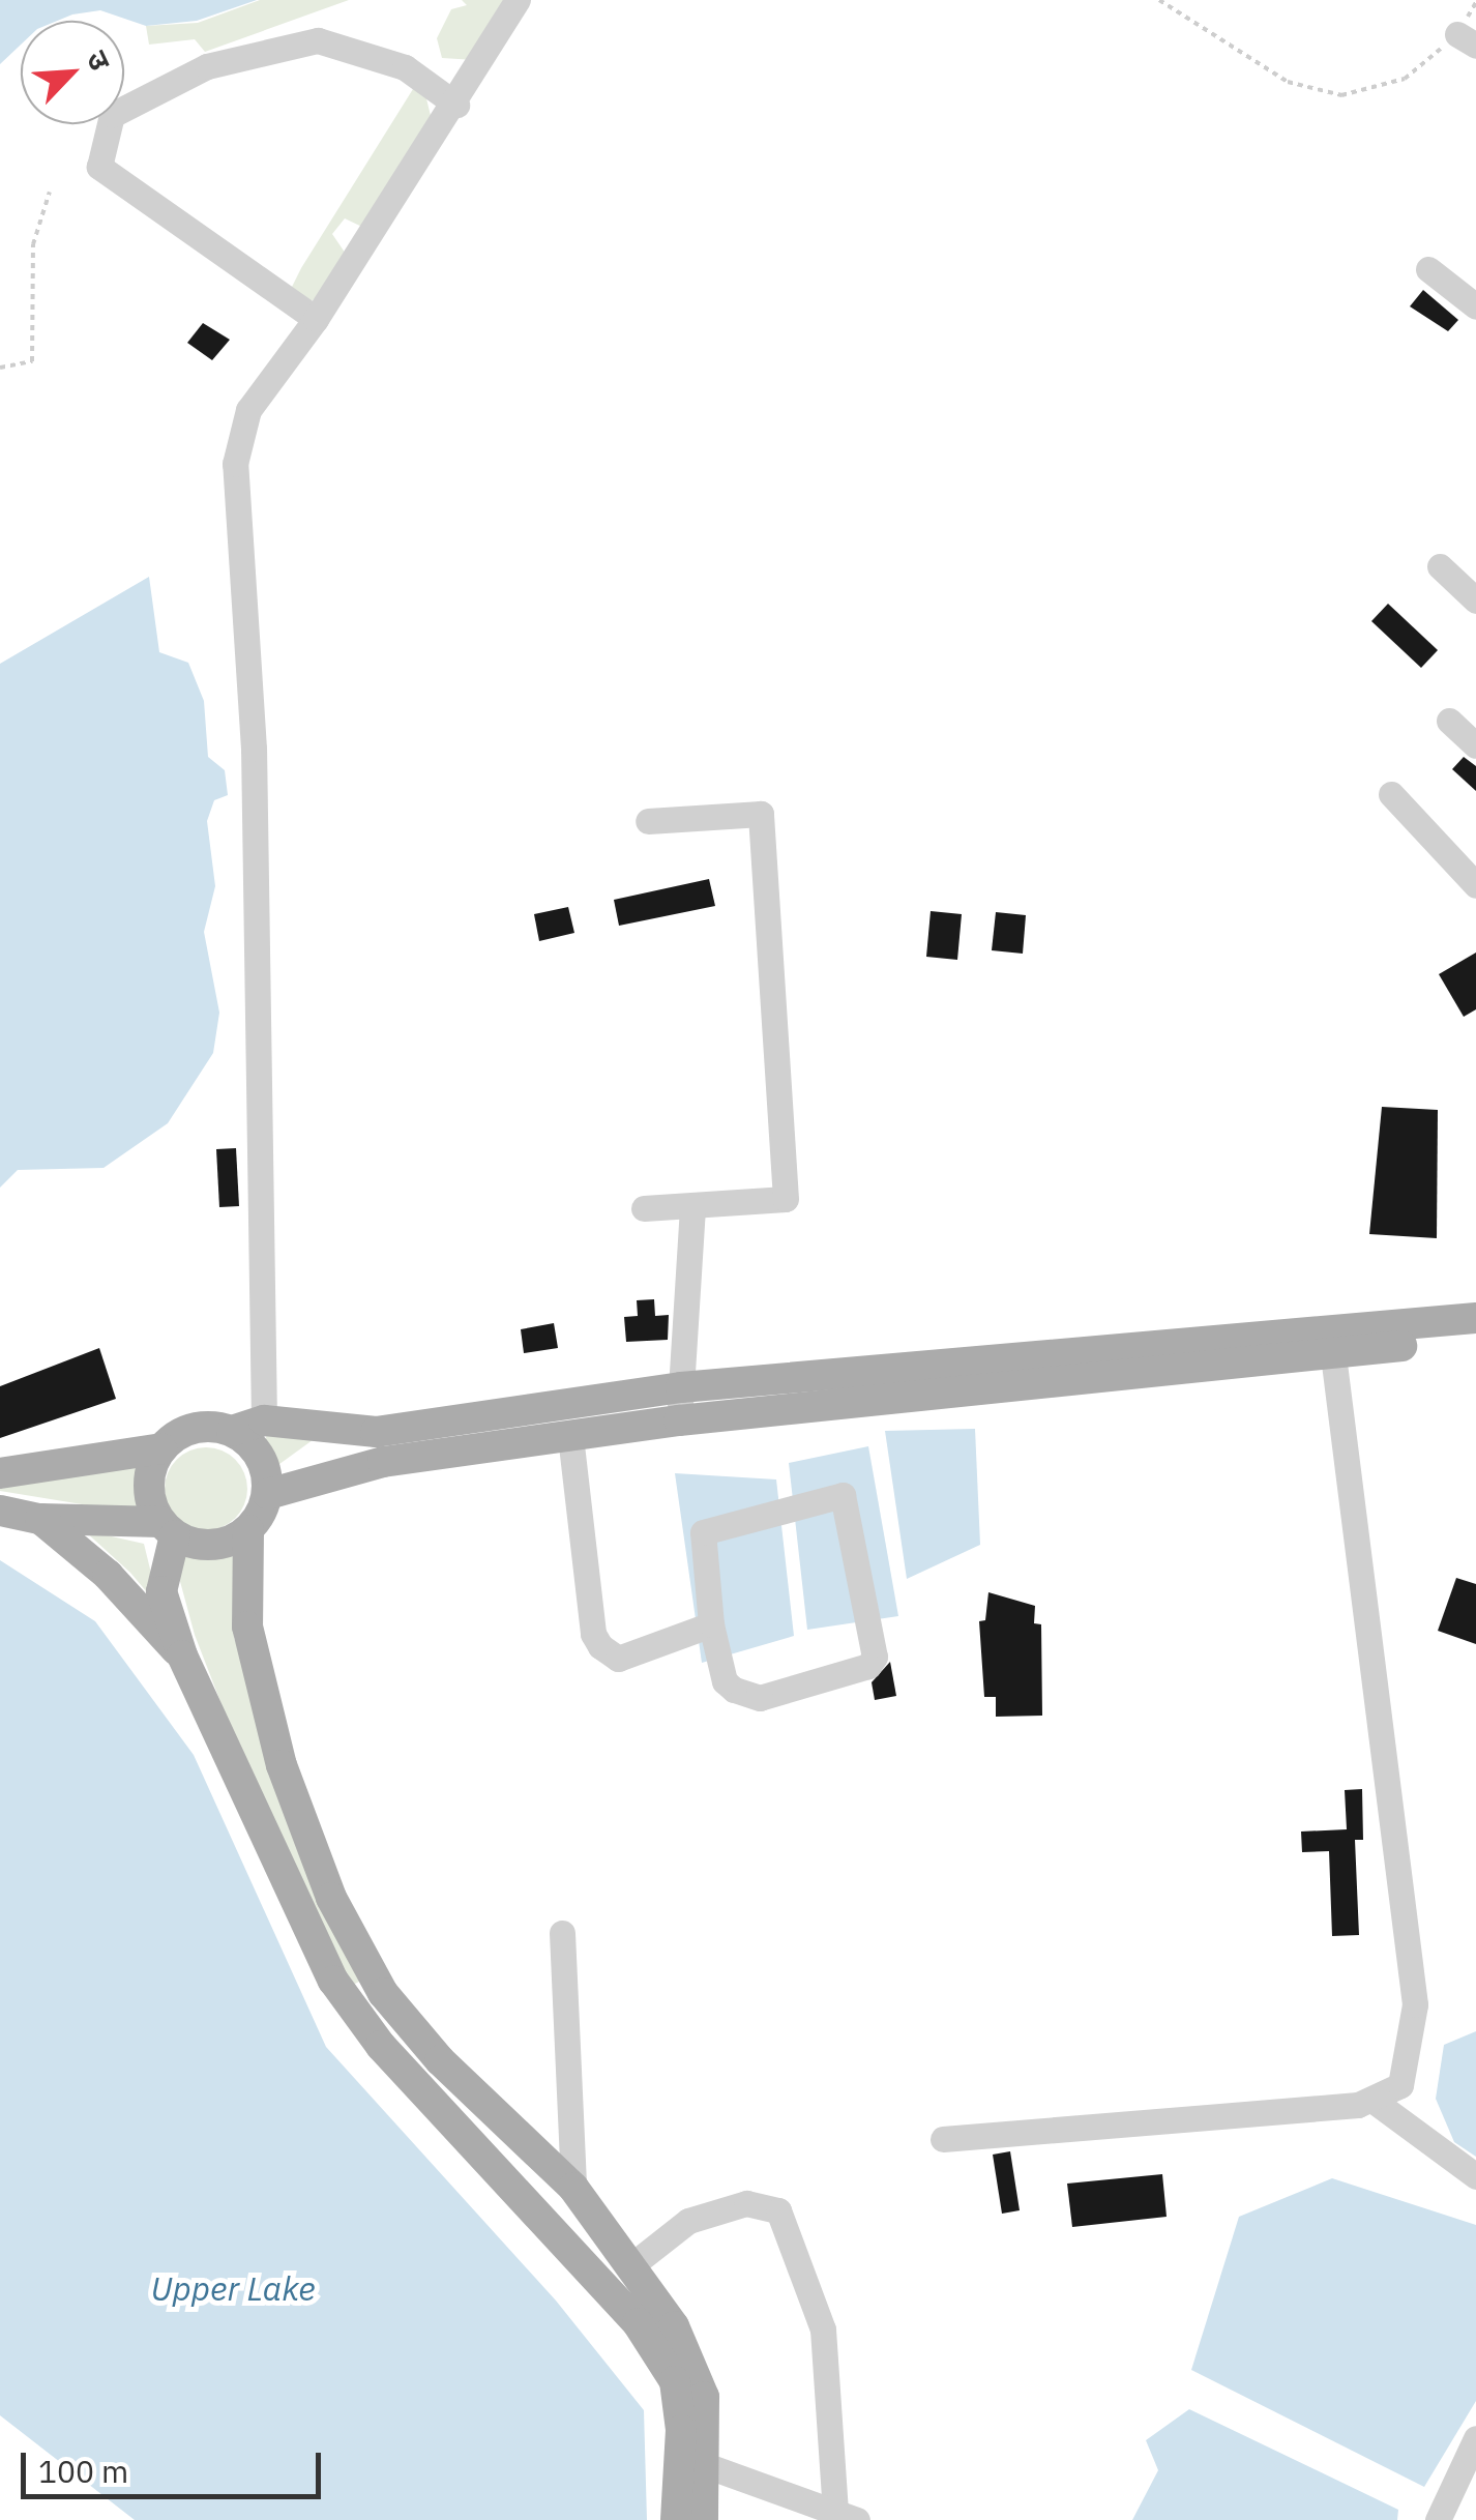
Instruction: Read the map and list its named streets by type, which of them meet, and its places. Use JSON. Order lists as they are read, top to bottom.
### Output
{
  "water": ["Upper Lake"],
  "scale_bar": "100 m",
  "north": "top right"
}
